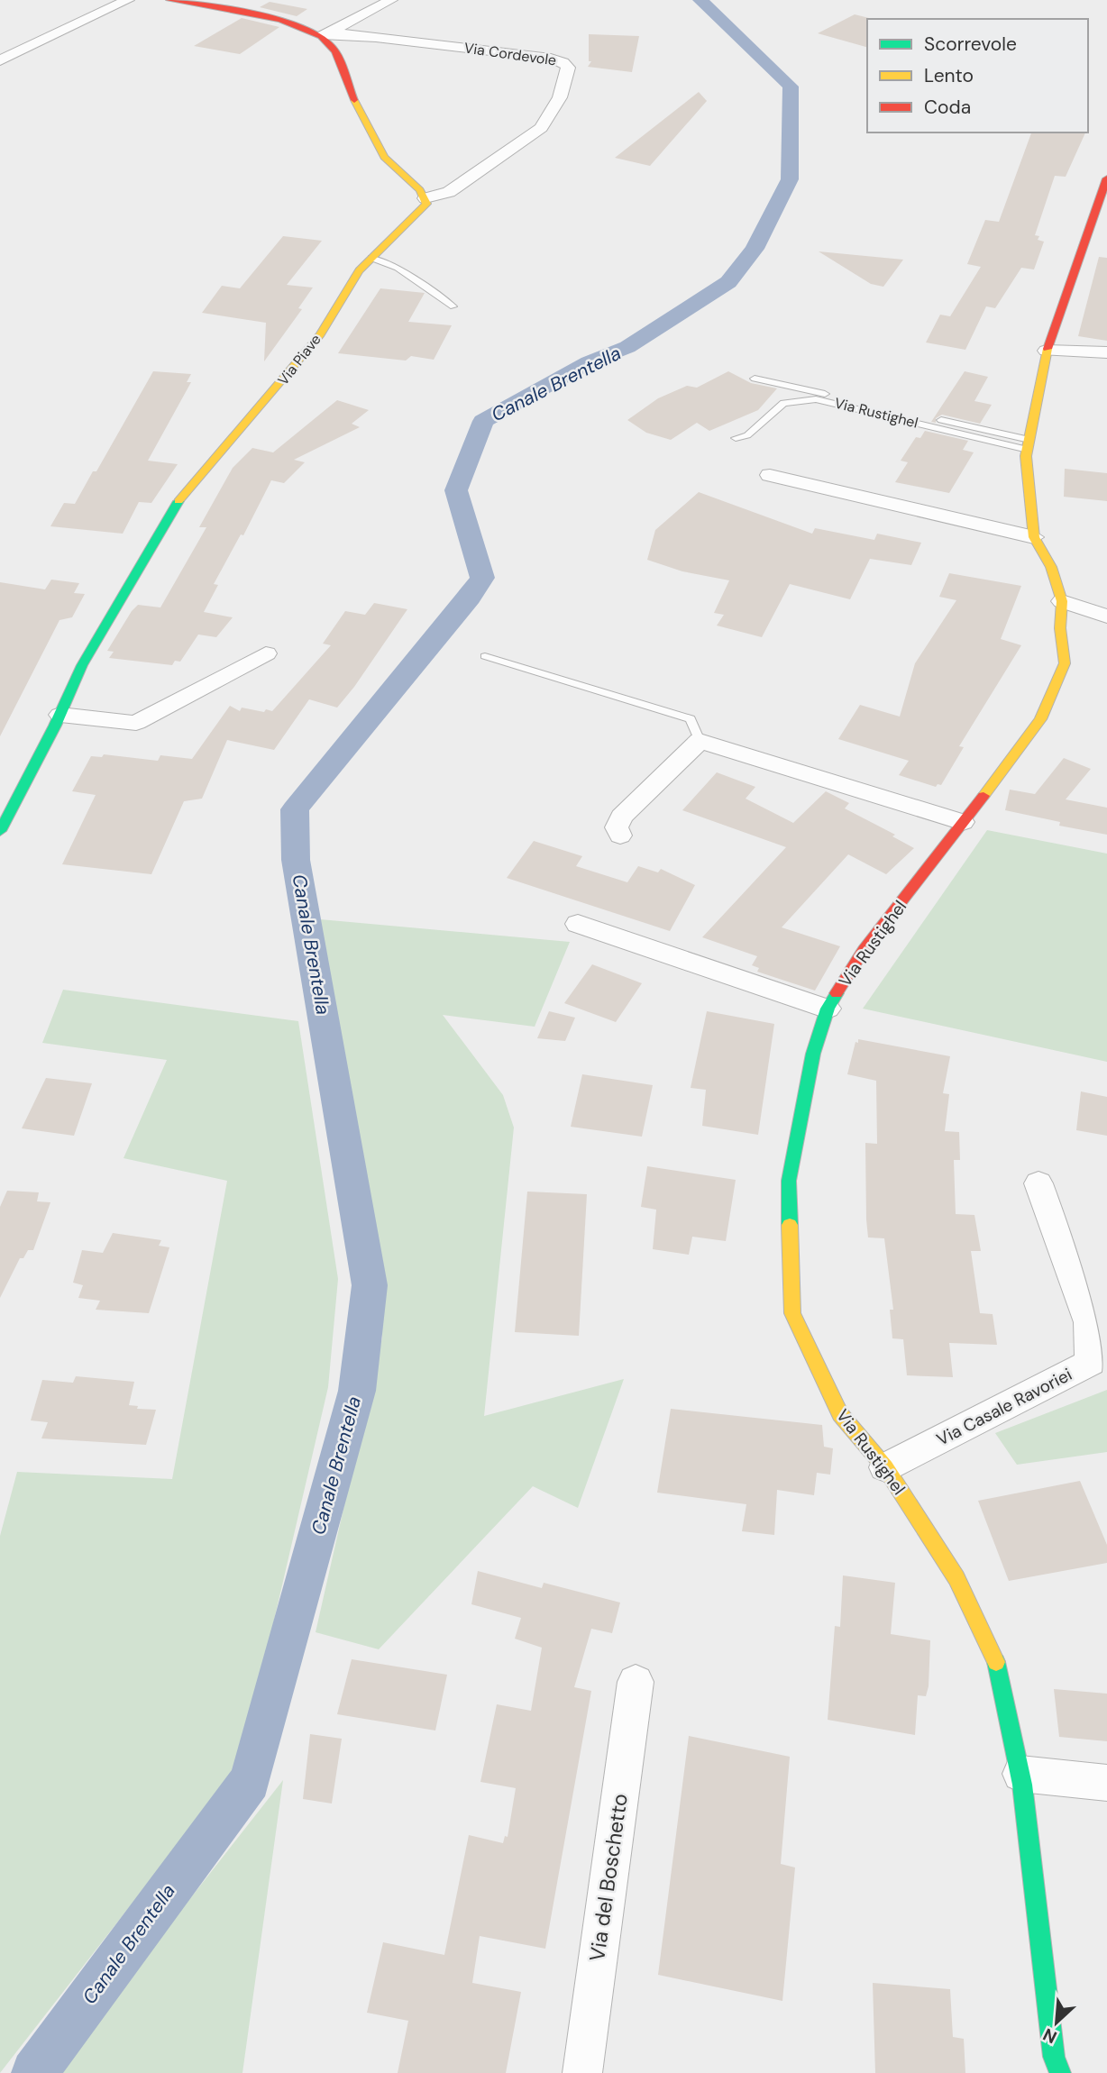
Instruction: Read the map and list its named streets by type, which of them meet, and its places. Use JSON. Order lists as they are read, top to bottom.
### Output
{
  "streets": {
    "street": [
      "Via Cordevole",
      "Via Piave",
      "Via Rustighel",
      "Via Casale Ravoriei",
      "Via del Boschetto"
    ]
  },
  "crossings": [
    ["Via Cordevole", "Via Piave"],
    ["Via Rustighel", "Via Casale Ravoriei"]
  ],
  "water": ["Canale Brentella"],
  "legend": ["Scorrevole", "Lento", "Coda"],
  "north": "bottom left"
}
